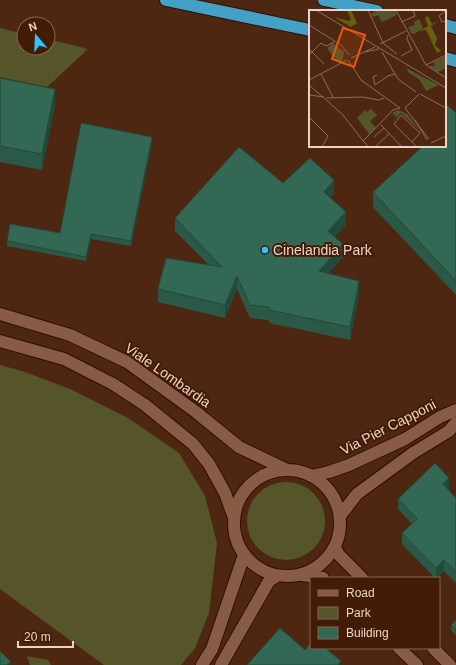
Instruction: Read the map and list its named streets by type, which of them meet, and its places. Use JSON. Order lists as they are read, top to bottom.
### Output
{
  "streets": {
    "main road": ["Viale Lombardia", "Via Pier Capponi"]
  },
  "crossings": [
    ["Viale Lombardia", "Via Pier Capponi"]
  ],
  "places": ["Cinelandia Park"],
  "legend": ["Road", "Park", "Building"],
  "scale_bar": "20 m",
  "north": "top"
}
